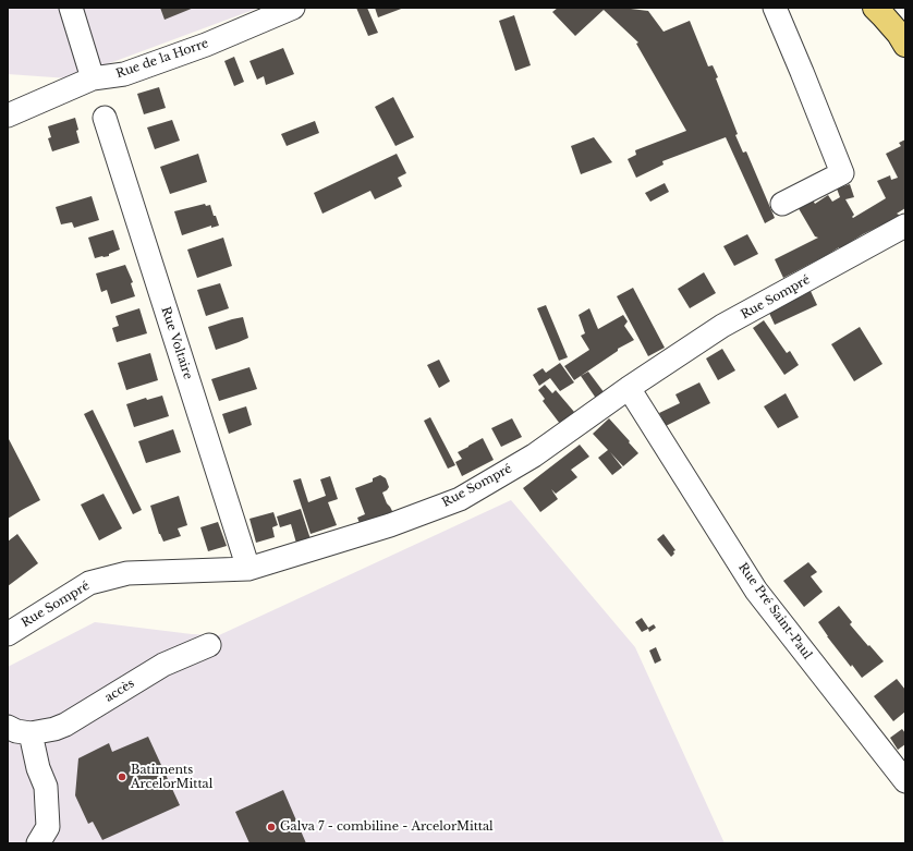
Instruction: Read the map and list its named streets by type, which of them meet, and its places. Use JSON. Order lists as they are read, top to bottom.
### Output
{
  "streets": {
    "street": [
      "Rue de la Horre",
      "Rue Sompré",
      "Rue Voltaire",
      "Rue Pré Saint-Paul",
      "accès"
    ]
  },
  "crossings": [
    ["Rue Sompré", "Rue Voltaire"],
    ["Rue Sompré", "Rue Pré Saint-Paul"]
  ],
  "places": ["Batiments ArcelorMittal", "Galva 7 - combiline - ArcelorMittal"]
}
